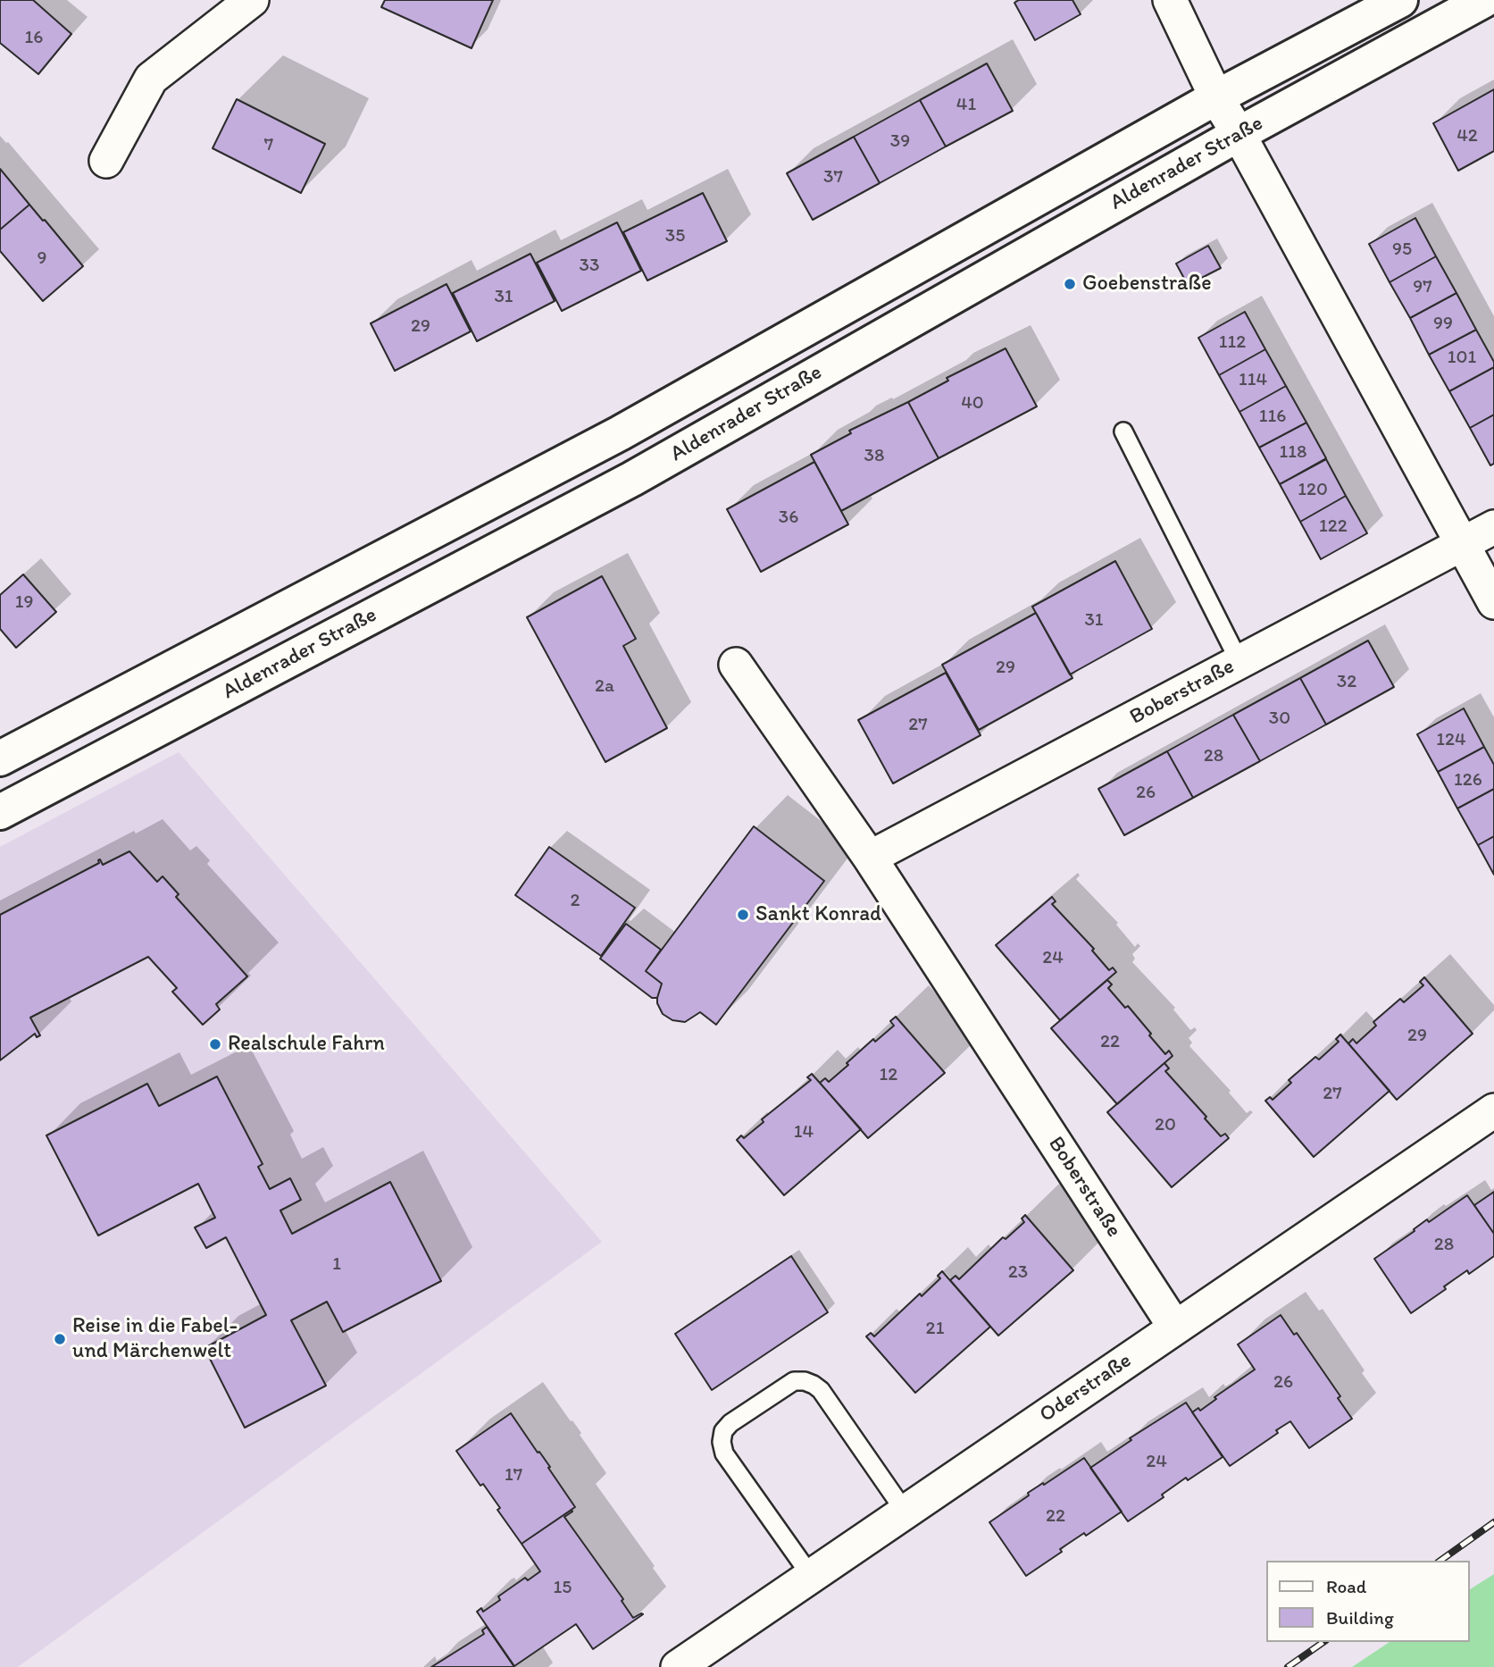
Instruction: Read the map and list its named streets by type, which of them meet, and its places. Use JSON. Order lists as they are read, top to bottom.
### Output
{
  "streets": {
    "street": ["Aldenrader Straße", "Boberstraße", "Oderstraße"]
  },
  "crossings": [
    ["Boberstraße", "Oderstraße"]
  ],
  "places": [
    "Goebenstraße",
    "Sankt Konrad",
    "Realschule Fahrn",
    "Reise in die Fabel- und Märchenwelt"
  ],
  "house_numbers": [
    "16",
    "41",
    "42",
    "39",
    "7",
    "37",
    "35",
    "95",
    "9",
    "33",
    "97",
    "31",
    "99",
    "29",
    "112",
    "101",
    "114",
    "40",
    "116",
    "118",
    "38",
    "120",
    "36",
    "122",
    "19",
    "31",
    "29",
    "32",
    "2a",
    "30",
    "27",
    "124",
    "28",
    "126",
    "26",
    "2",
    "24",
    "29",
    "22",
    "12",
    "27",
    "20",
    "14",
    "28",
    "1",
    "23",
    "21",
    "26",
    "24",
    "17",
    "22",
    "15"
  ],
  "legend": ["Road", "Building"]
}
